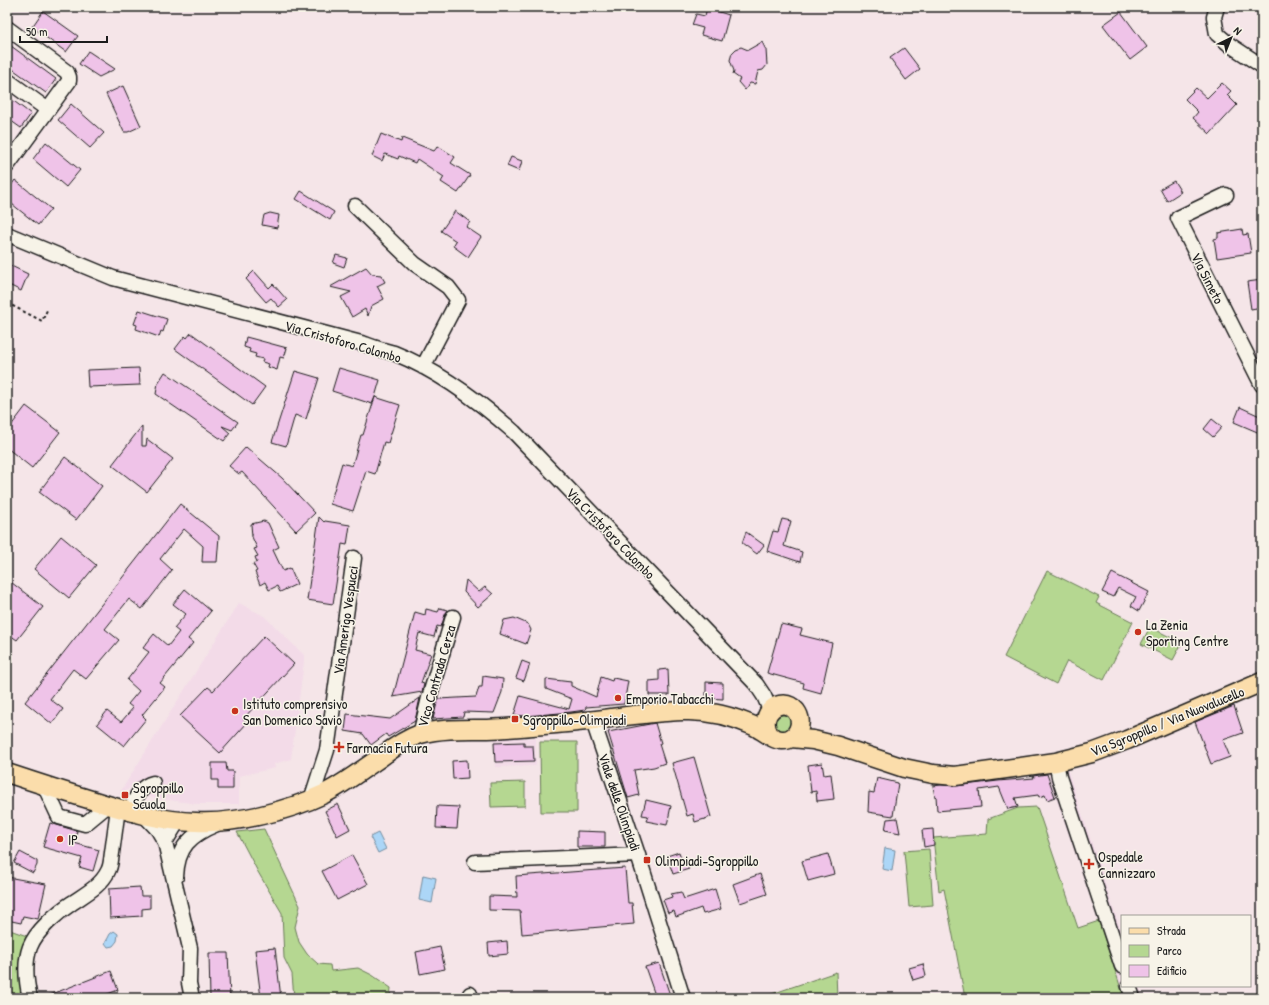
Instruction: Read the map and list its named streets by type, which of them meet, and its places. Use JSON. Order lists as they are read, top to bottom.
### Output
{
  "streets": {
    "main road": ["Via Sgroppillo / Via Nuovalucello"],
    "street": [
      "Via Simeto",
      "Via Cristoforo Colombo",
      "Via Amerigo Vespucci",
      "Vico Contrada Cerza",
      "Viale delle Olimpiadi"
    ]
  },
  "places": {
    "other": [
      "La Zenia Sporting Centre",
      "Emporio Tabacchi",
      "Istituto comprensivo San Domenico Savio",
      "IP"
    ],
    "transit": ["Sgroppillo-Olimpiadi", "Sgroppillo Scuola", "Olimpiadi-Sgroppillo"],
    "health": ["Farmacia Futura", "Ospedale Cannizzaro"]
  },
  "legend": ["Strada", "Parco", "Edificio"],
  "scale_bar": "50 m",
  "north": "top right"
}
